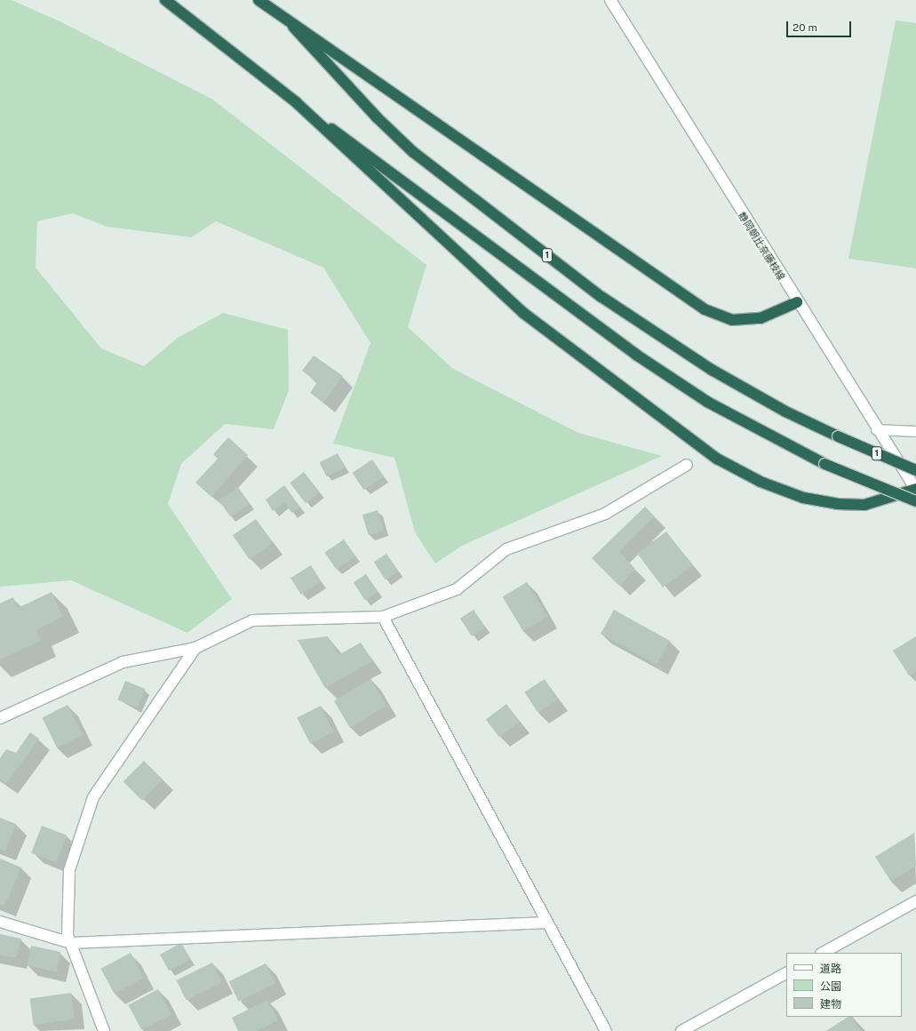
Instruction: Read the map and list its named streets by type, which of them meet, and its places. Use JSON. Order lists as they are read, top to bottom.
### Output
{
  "streets": {
    "highway": ["1"],
    "street": ["静岡朝比奈藤枝線"]
  },
  "legend": ["道路", "公園", "建物"],
  "scale_bar": "20 m"
}
